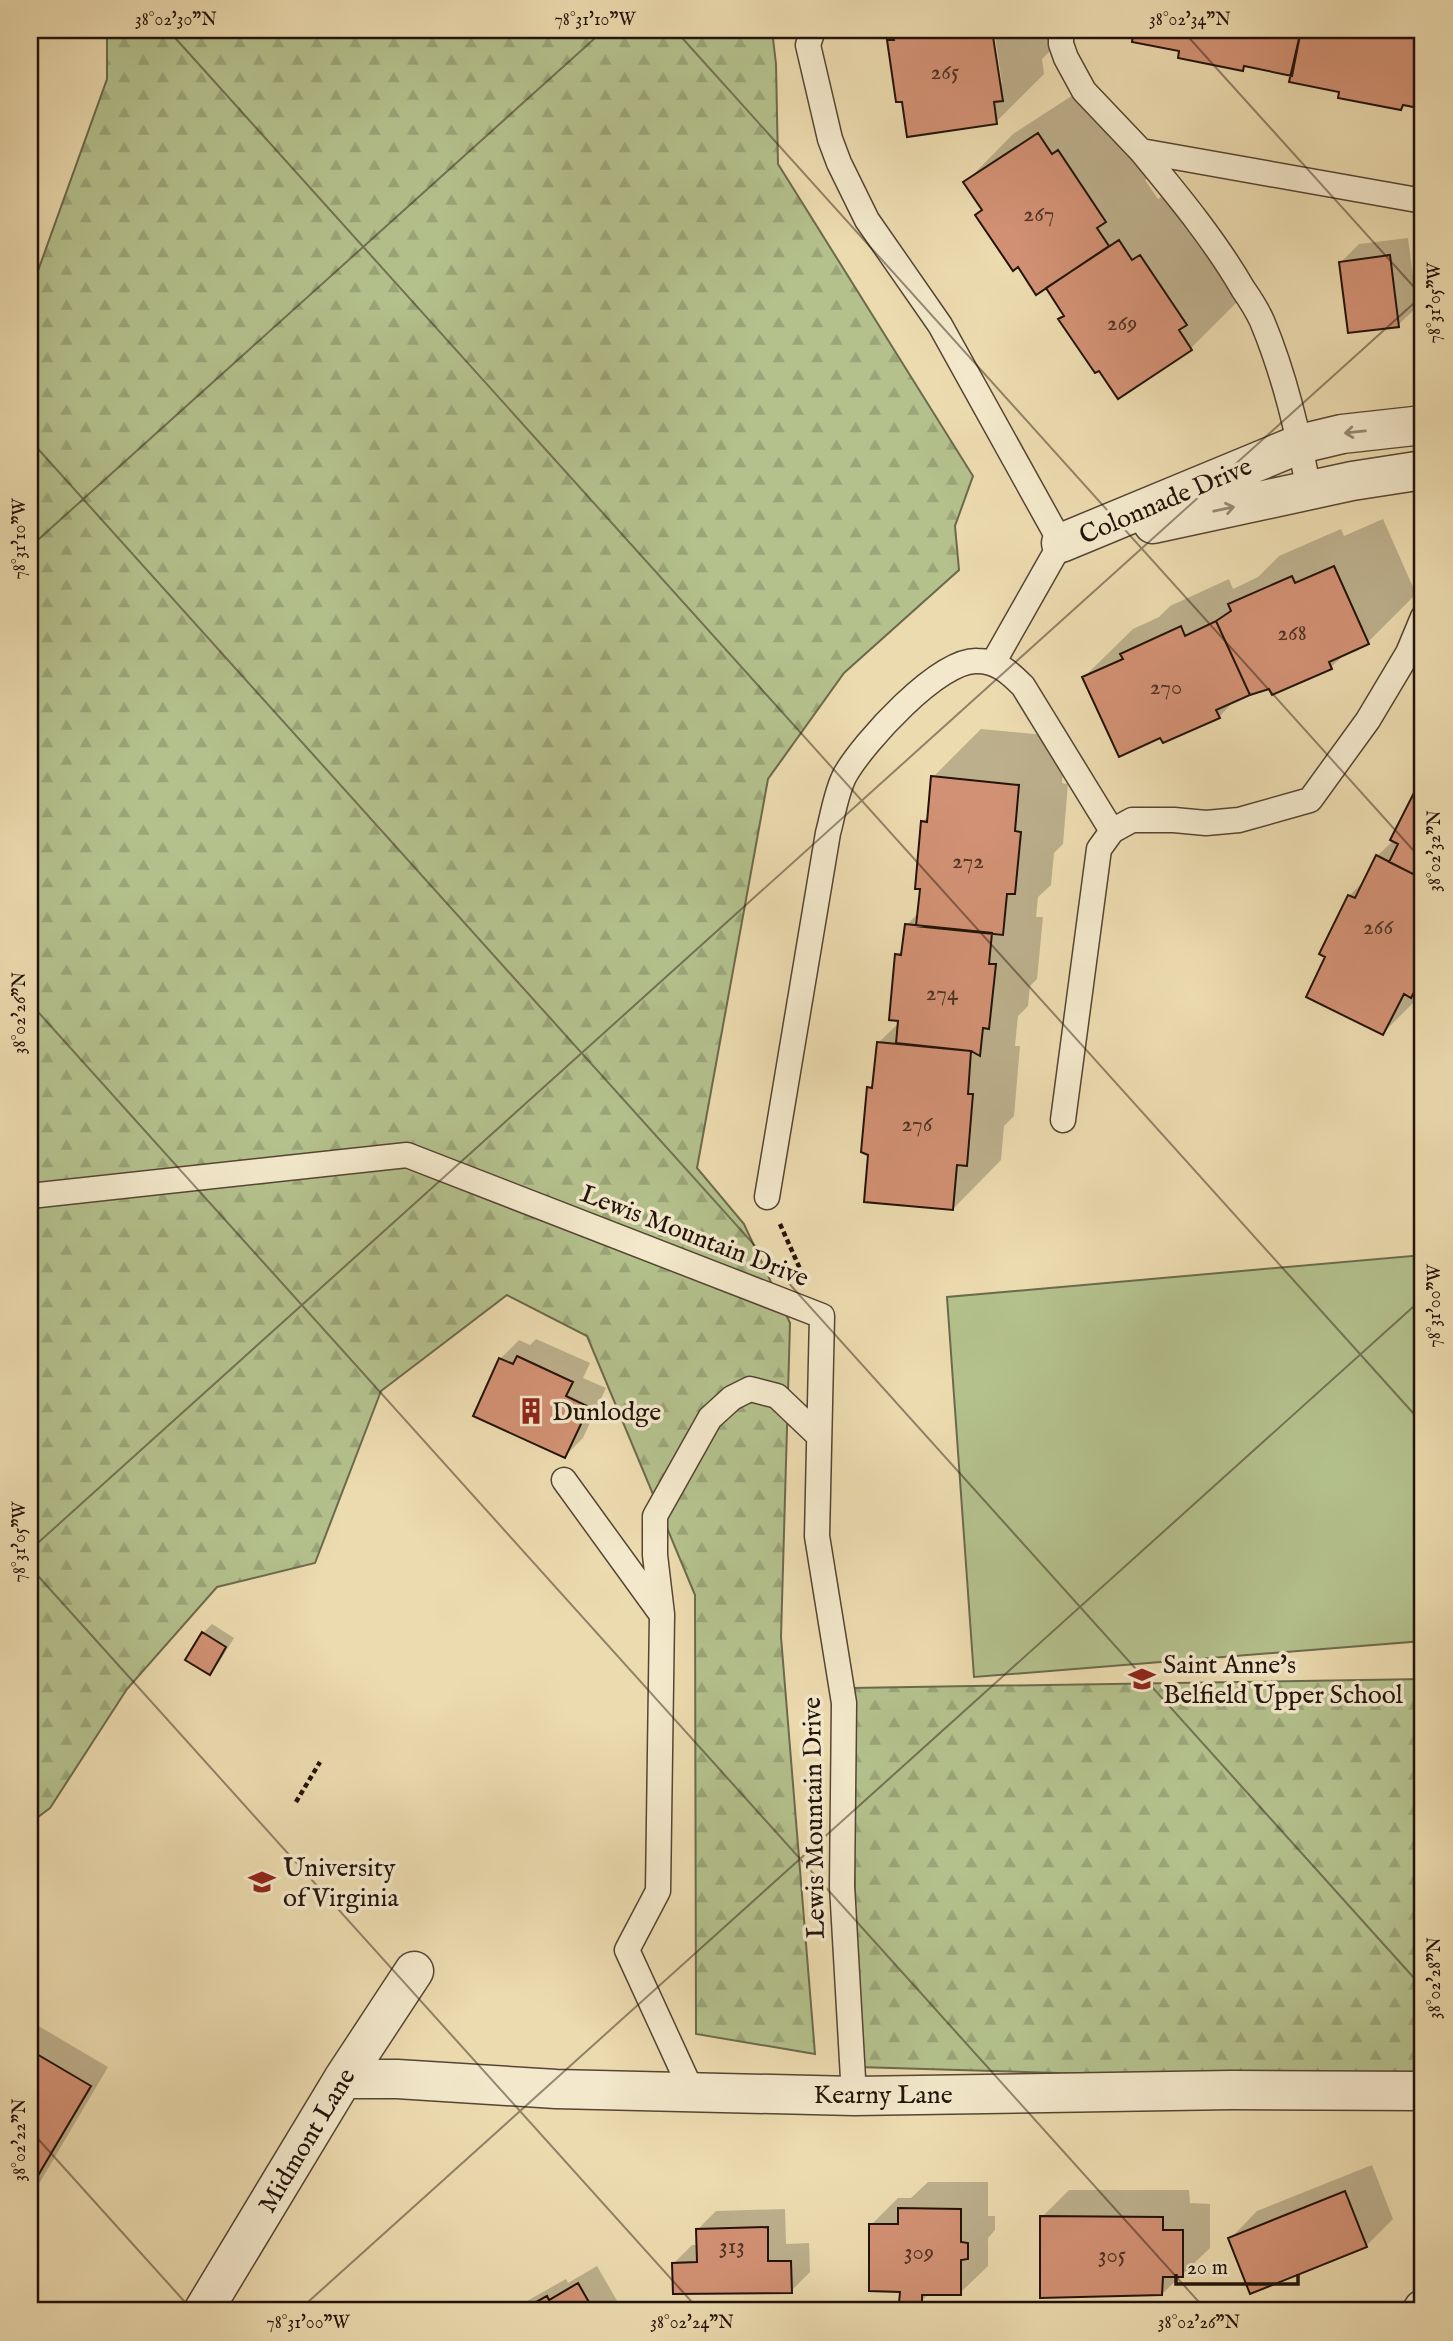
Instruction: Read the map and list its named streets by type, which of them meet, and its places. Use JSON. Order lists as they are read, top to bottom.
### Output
{
  "streets": {
    "street": ["Colonnade Drive", "Kearny Lane", "Midmont Lane"],
    "lane": ["Lewis Mountain Drive"]
  },
  "crossings": [
    ["Lewis Mountain Drive", "Kearny Lane"],
    ["Kearny Lane", "Midmont Lane"]
  ],
  "places": {
    "building": ["Dunlodge"],
    "school or university": ["Saint Anne's Belfield Upper School", "University of Virginia"]
  },
  "house_numbers": [
    "265",
    "267",
    "269",
    "268",
    "270",
    "272",
    "266",
    "274",
    "276",
    "313",
    "309",
    "305"
  ],
  "scale_bar": "20 m",
  "coordinates": [
    "38°02'30\"N",
    "78°31'10\"W",
    "38°02'34\"N",
    "78°31'05\"W",
    "38°02'32\"N",
    "38°02'26\"N",
    "78°31'00\"W",
    "38°02'28\"N",
    "38°02'22\"N",
    "38°02'24\"N"
  ]
}
